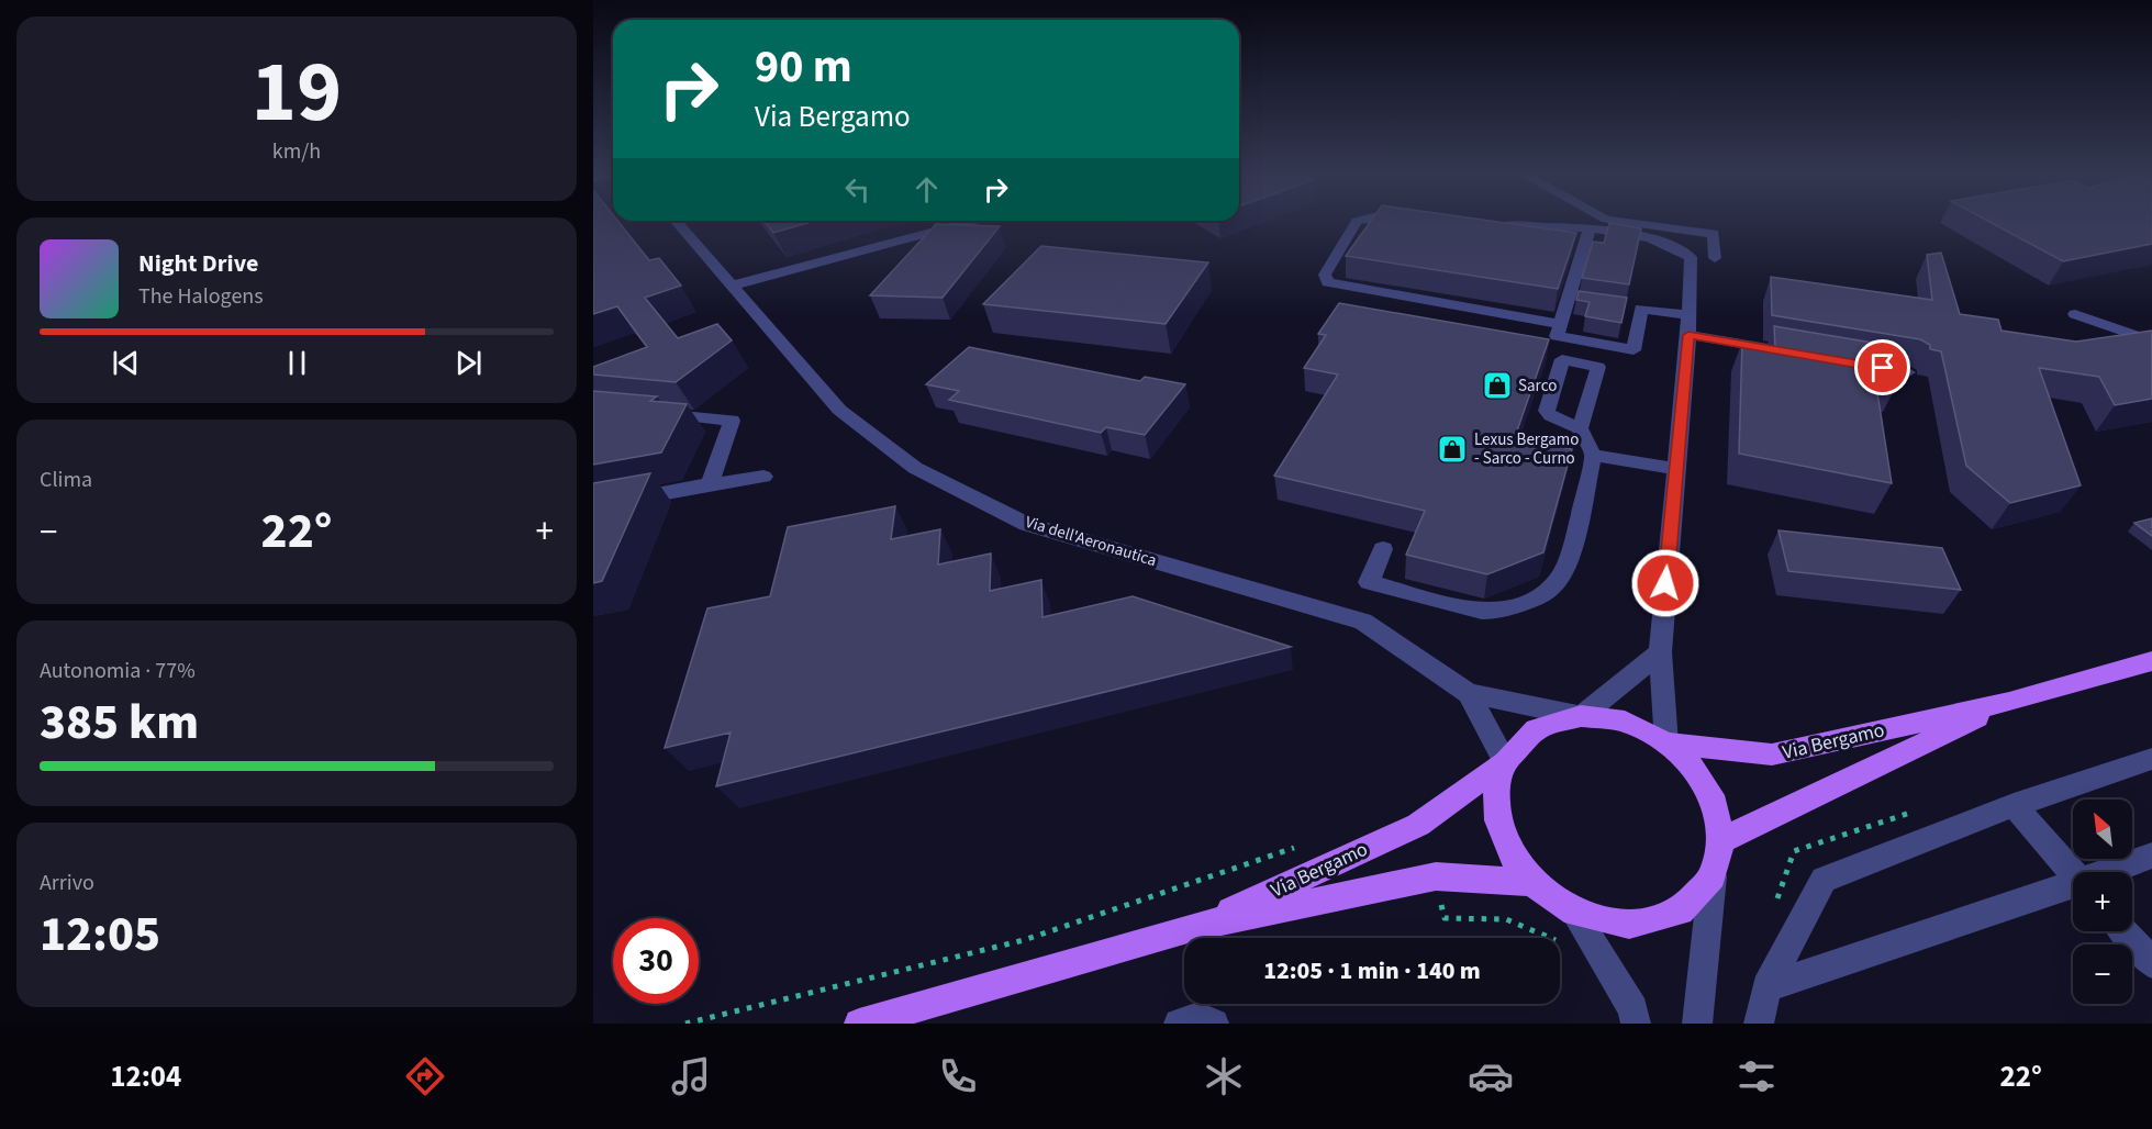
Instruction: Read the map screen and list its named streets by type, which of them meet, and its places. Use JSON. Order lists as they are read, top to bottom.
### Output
{
  "streets": {
    "main road": ["Via Bergamo"],
    "street": ["Via dell'Aeronautica"]
  },
  "crossings": [
    ["Via dell'Aeronautica", "Via Bergamo"]
  ],
  "places": {
    "shop": ["Sarco", "Lexus Bergamo - Sarco - Curno"]
  },
  "north": "top left",
  "page": {
    "tile": [
      ["19", "km/h"],
      "Clima",
      ["Autonomia · 77%", "385 km"],
      ["Arrivo", "12:05"]
    ],
    "turn": ["90 m", "Via Bergamo"],
    "song": ["Night Drive", "The Halogens"],
    "heat": ["−", "22°", "+"],
    "map_buttons": ["+", "−"],
    "limit": "30",
    "trip": "12:05 · 1 min · 140 m",
    "tabs": ["12:04", "22°"]
  }
}
